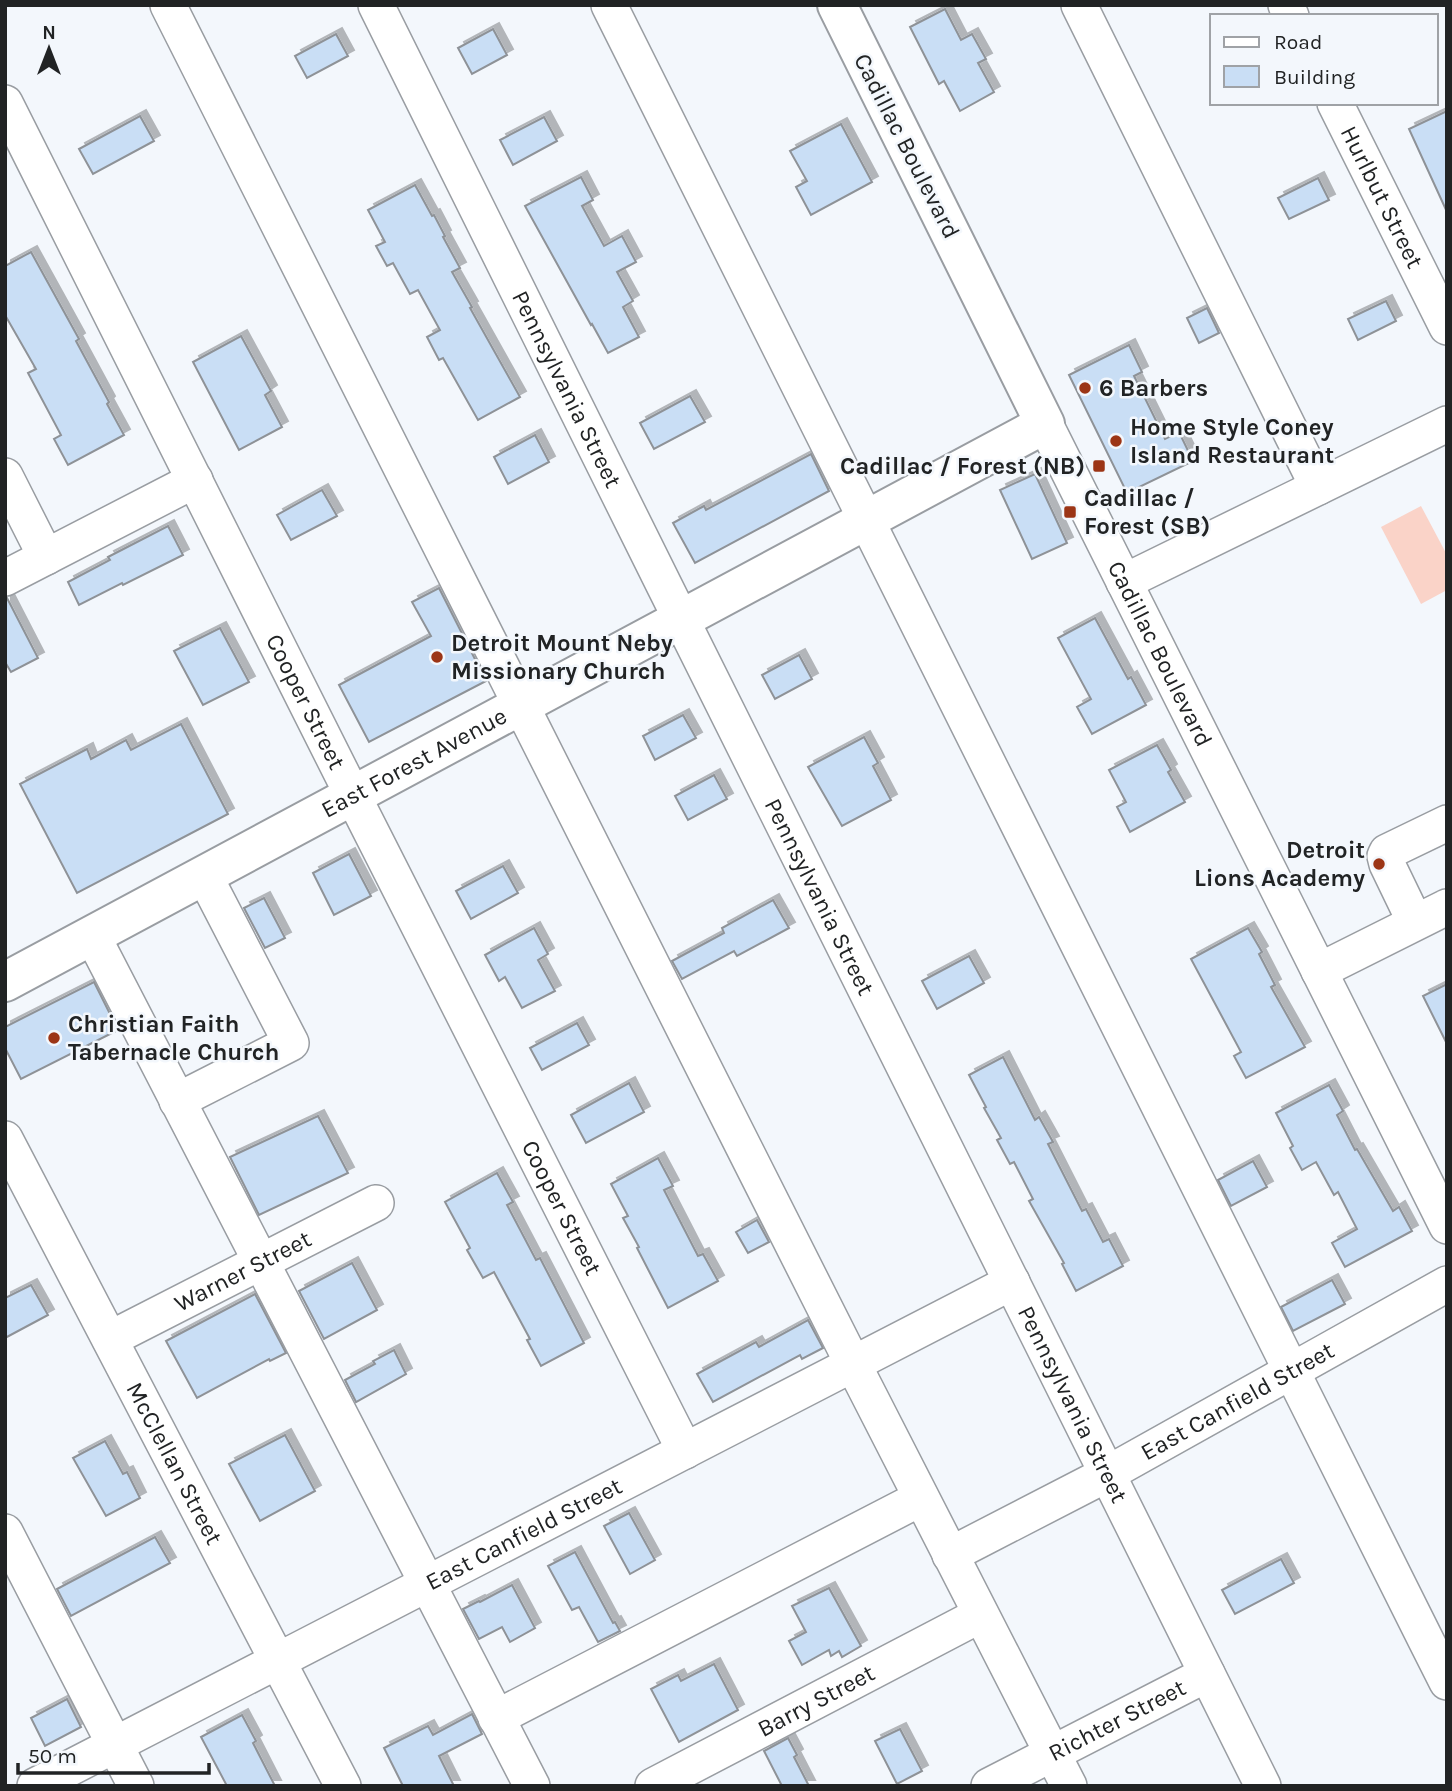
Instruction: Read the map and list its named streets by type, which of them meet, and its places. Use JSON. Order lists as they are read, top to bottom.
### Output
{
  "streets": {
    "main road": ["Cadillac Boulevard", "East Forest Avenue"],
    "street": [
      "Hurlbut Street",
      "Pennsylvania Street",
      "Cooper Street",
      "Warner Street",
      "East Canfield Street",
      "McClellan Street",
      "Barry Street",
      "Richter Street"
    ]
  },
  "crossings": [
    ["Cadillac Boulevard", "East Forest Avenue"],
    ["Pennsylvania Street", "East Forest Avenue"],
    ["Pennsylvania Street", "East Canfield Street"],
    ["Pennsylvania Street", "Richter Street"],
    ["Cooper Street", "East Forest Avenue"],
    ["Cooper Street", "East Canfield Street"],
    ["Warner Street", "McClellan Street"],
    ["East Canfield Street", "McClellan Street"]
  ],
  "places": {
    "other": [
      "6 Barbers",
      "Home Style Coney Island Restaurant",
      "Detroit Mount Neby Missionary Church",
      "Detroit Lions Academy",
      "Christian Faith Tabernacle Church"
    ],
    "transit": ["Cadillac / Forest (NB)", "Cadillac / Forest (SB)"]
  },
  "legend": ["Road", "Building"],
  "scale_bar": "50 m",
  "north": "top"
}
